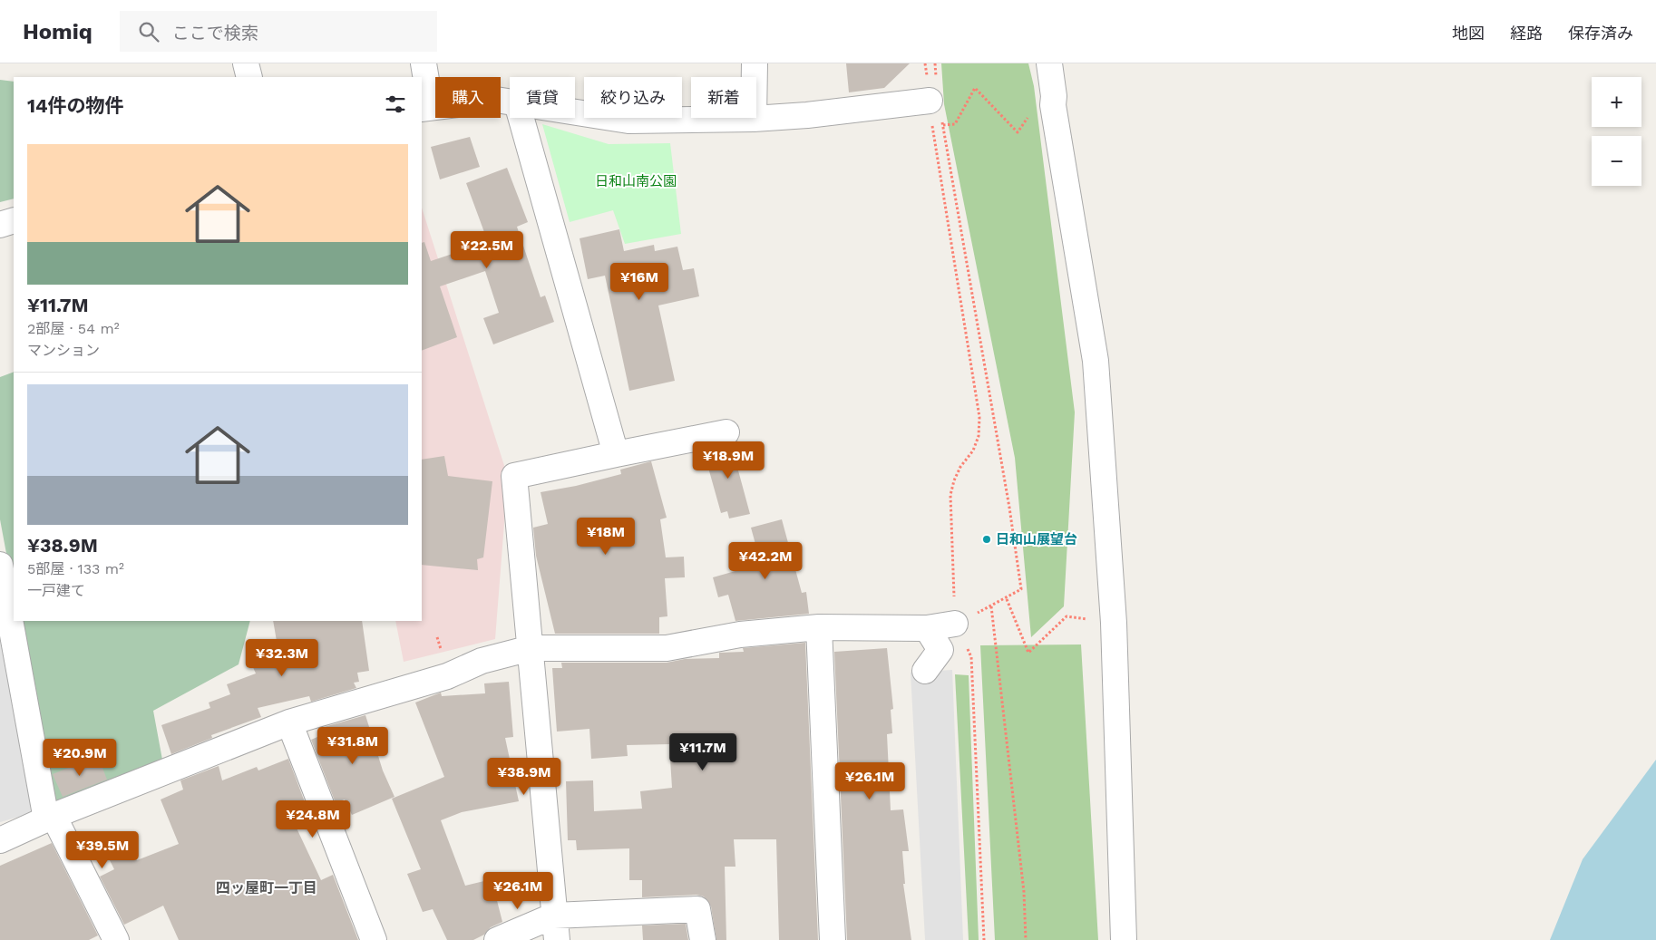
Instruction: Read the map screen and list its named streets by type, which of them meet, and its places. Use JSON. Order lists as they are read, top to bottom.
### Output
{
  "districts": ["四ッ屋町一丁目"],
  "parks": ["日和山南公園"],
  "places": ["日和山展望台"],
  "page": {
    "header": "Homiq",
    "search": "ここで検索",
    "nav": ["地図", "経路", "保存済み"],
    "map_buttons": ["+", "−"],
    "chip": [
      "購入",
      "賃貸",
      "絞り込み",
      "新着"
    ],
    "heading": "14件の物件",
    "list": [
      {
        "name": "¥11.7M",
        "note": "2部屋 · 54 m² · マンション"
      },
      {
        "name": "¥38.9M",
        "note": "5部屋 · 133 m² · 一戸建て"
      }
    ],
    "price": [
      "¥22.5M",
      "¥16M",
      "¥18.9M",
      "¥18M",
      "¥42.2M",
      "¥32.3M",
      "¥31.8M",
      "¥11.7M",
      "¥20.9M",
      "¥38.9M",
      "¥26.1M",
      "¥24.8M",
      "¥39.5M",
      "¥26.1M"
    ]
  }
}
